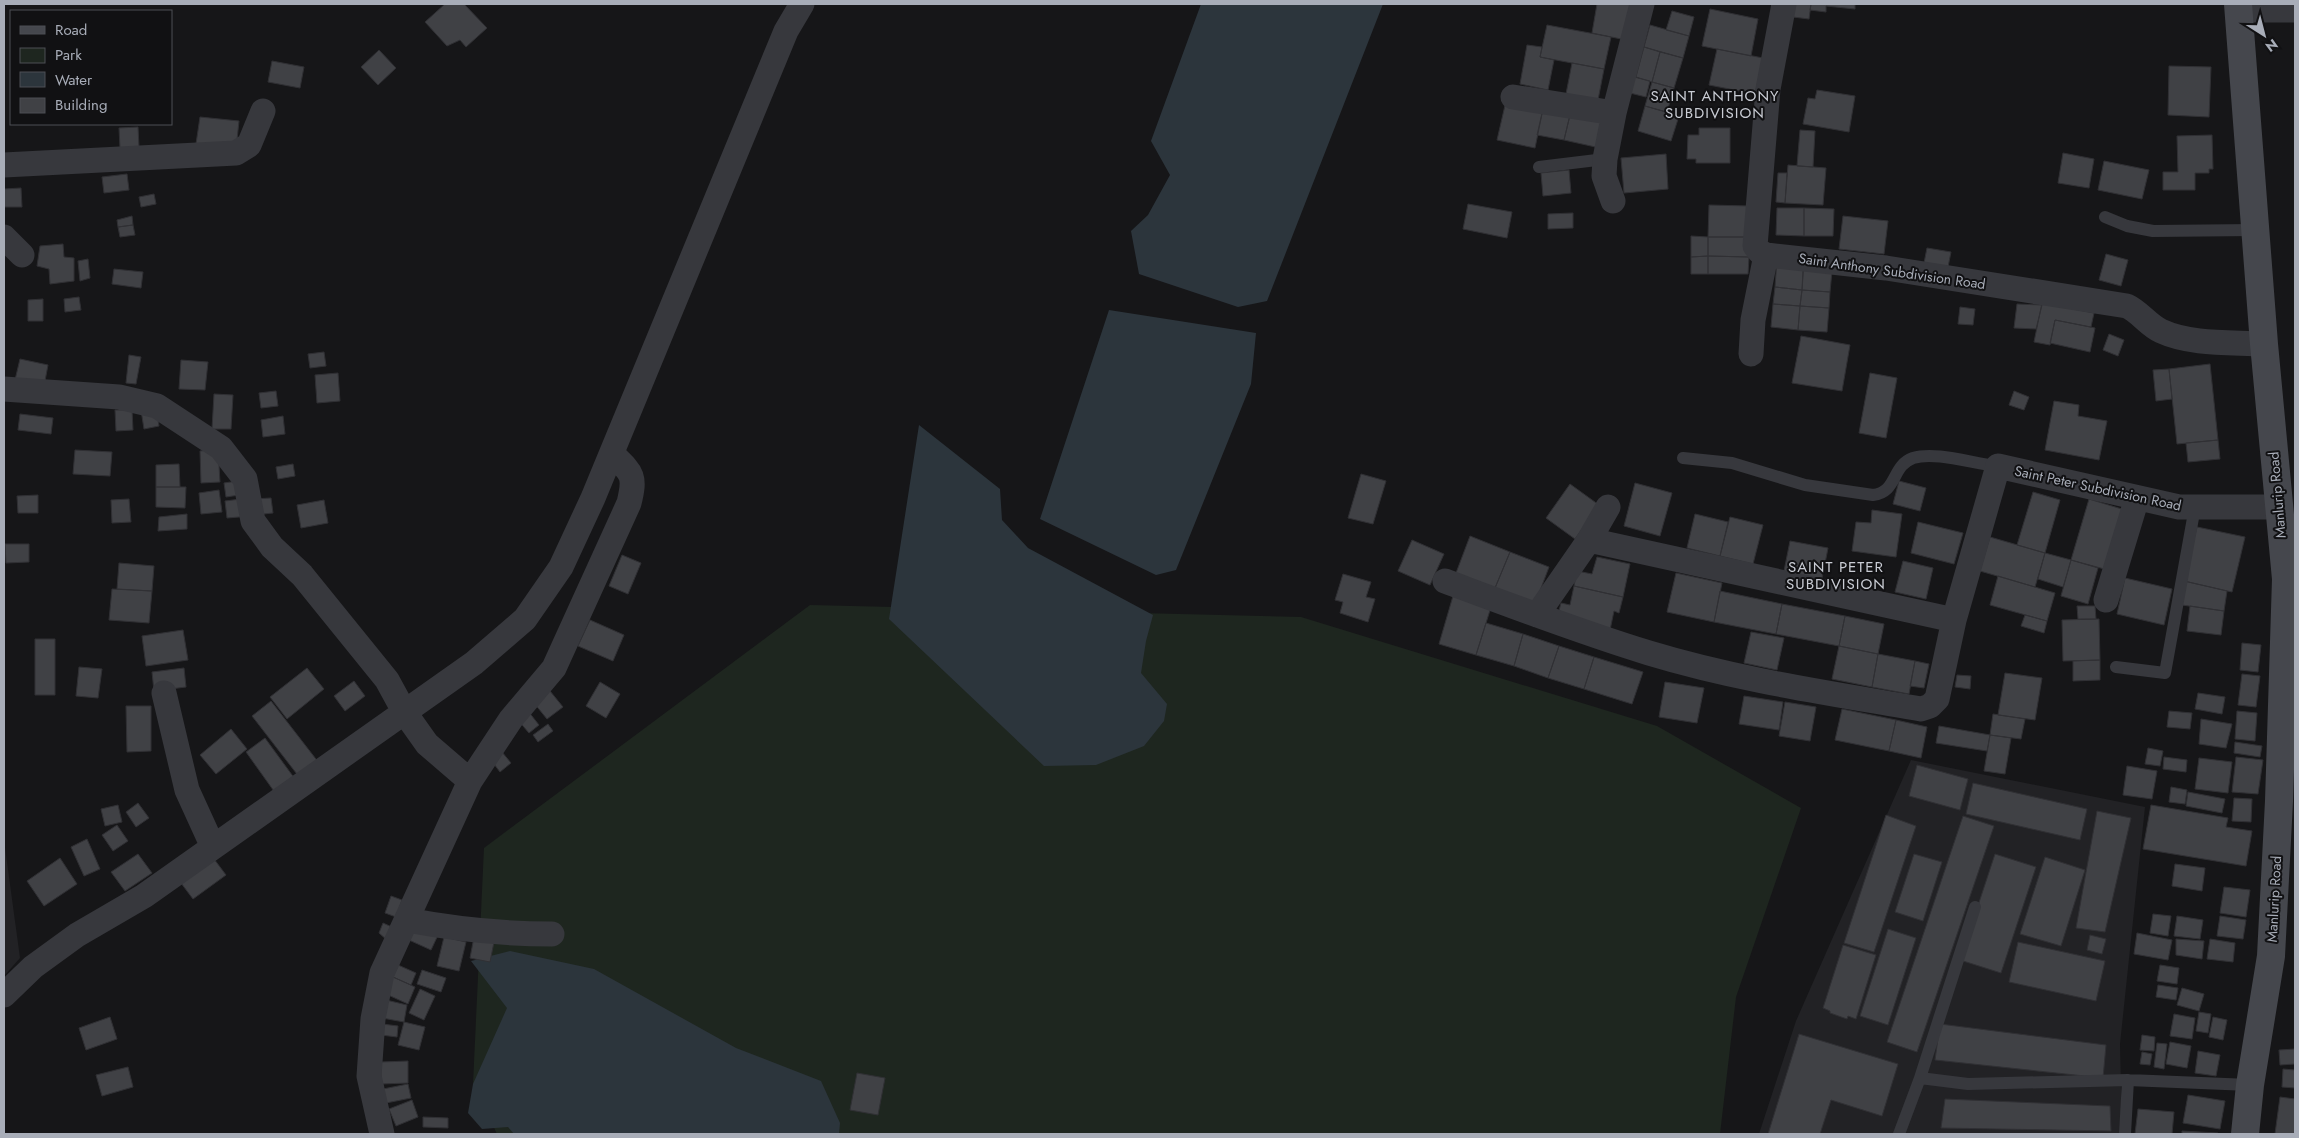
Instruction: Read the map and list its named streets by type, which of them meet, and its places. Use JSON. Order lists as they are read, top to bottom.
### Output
{
  "streets": {
    "main road": ["Manlurip Road"],
    "street": ["Saint Anthony Subdivision Road", "Saint Peter Subdivision Road"]
  },
  "crossings": [
    ["Saint Anthony Subdivision Road", "Manlurip Road"],
    ["Saint Peter Subdivision Road", "Manlurip Road"]
  ],
  "districts": ["SAINT ANTHONY SUBDIVISION", "SAINT PETER SUBDIVISION"],
  "legend": [
    "Road",
    "Park",
    "Water",
    "Building"
  ],
  "north": "bottom right"
}
